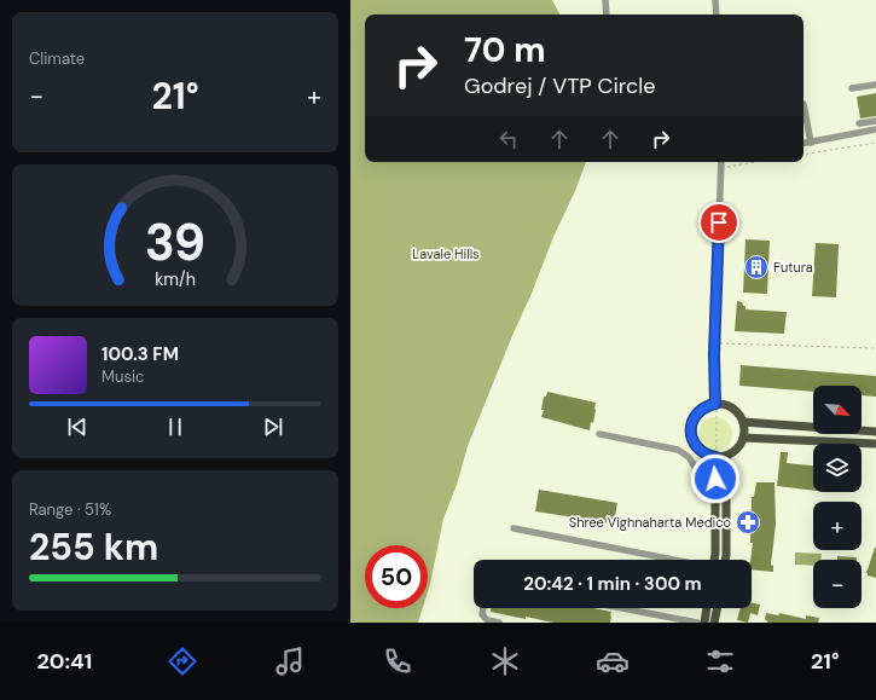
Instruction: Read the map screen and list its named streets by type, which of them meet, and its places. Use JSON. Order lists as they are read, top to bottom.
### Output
{
  "parks": ["Lavale Hills"],
  "places": {
    "building": ["Futura"],
    "pharmacy": ["Shree Vighnaharta Medico"]
  },
  "north": "bottom right",
  "page": {
    "tile": [
      "Climate",
      ["Range · 51%", "255 km"]
    ],
    "turn": ["70 m", "Godrej / VTP Circle"],
    "heat": ["−", "21°", "+"],
    "song": ["100.3 FM", "Music"],
    "map_buttons": ["+", "−"],
    "limit": "50",
    "trip": "20:42 · 1 min · 300 m",
    "tabs": ["20:41", "21°"],
    "gauge": ["39", "km/h"]
  }
}
